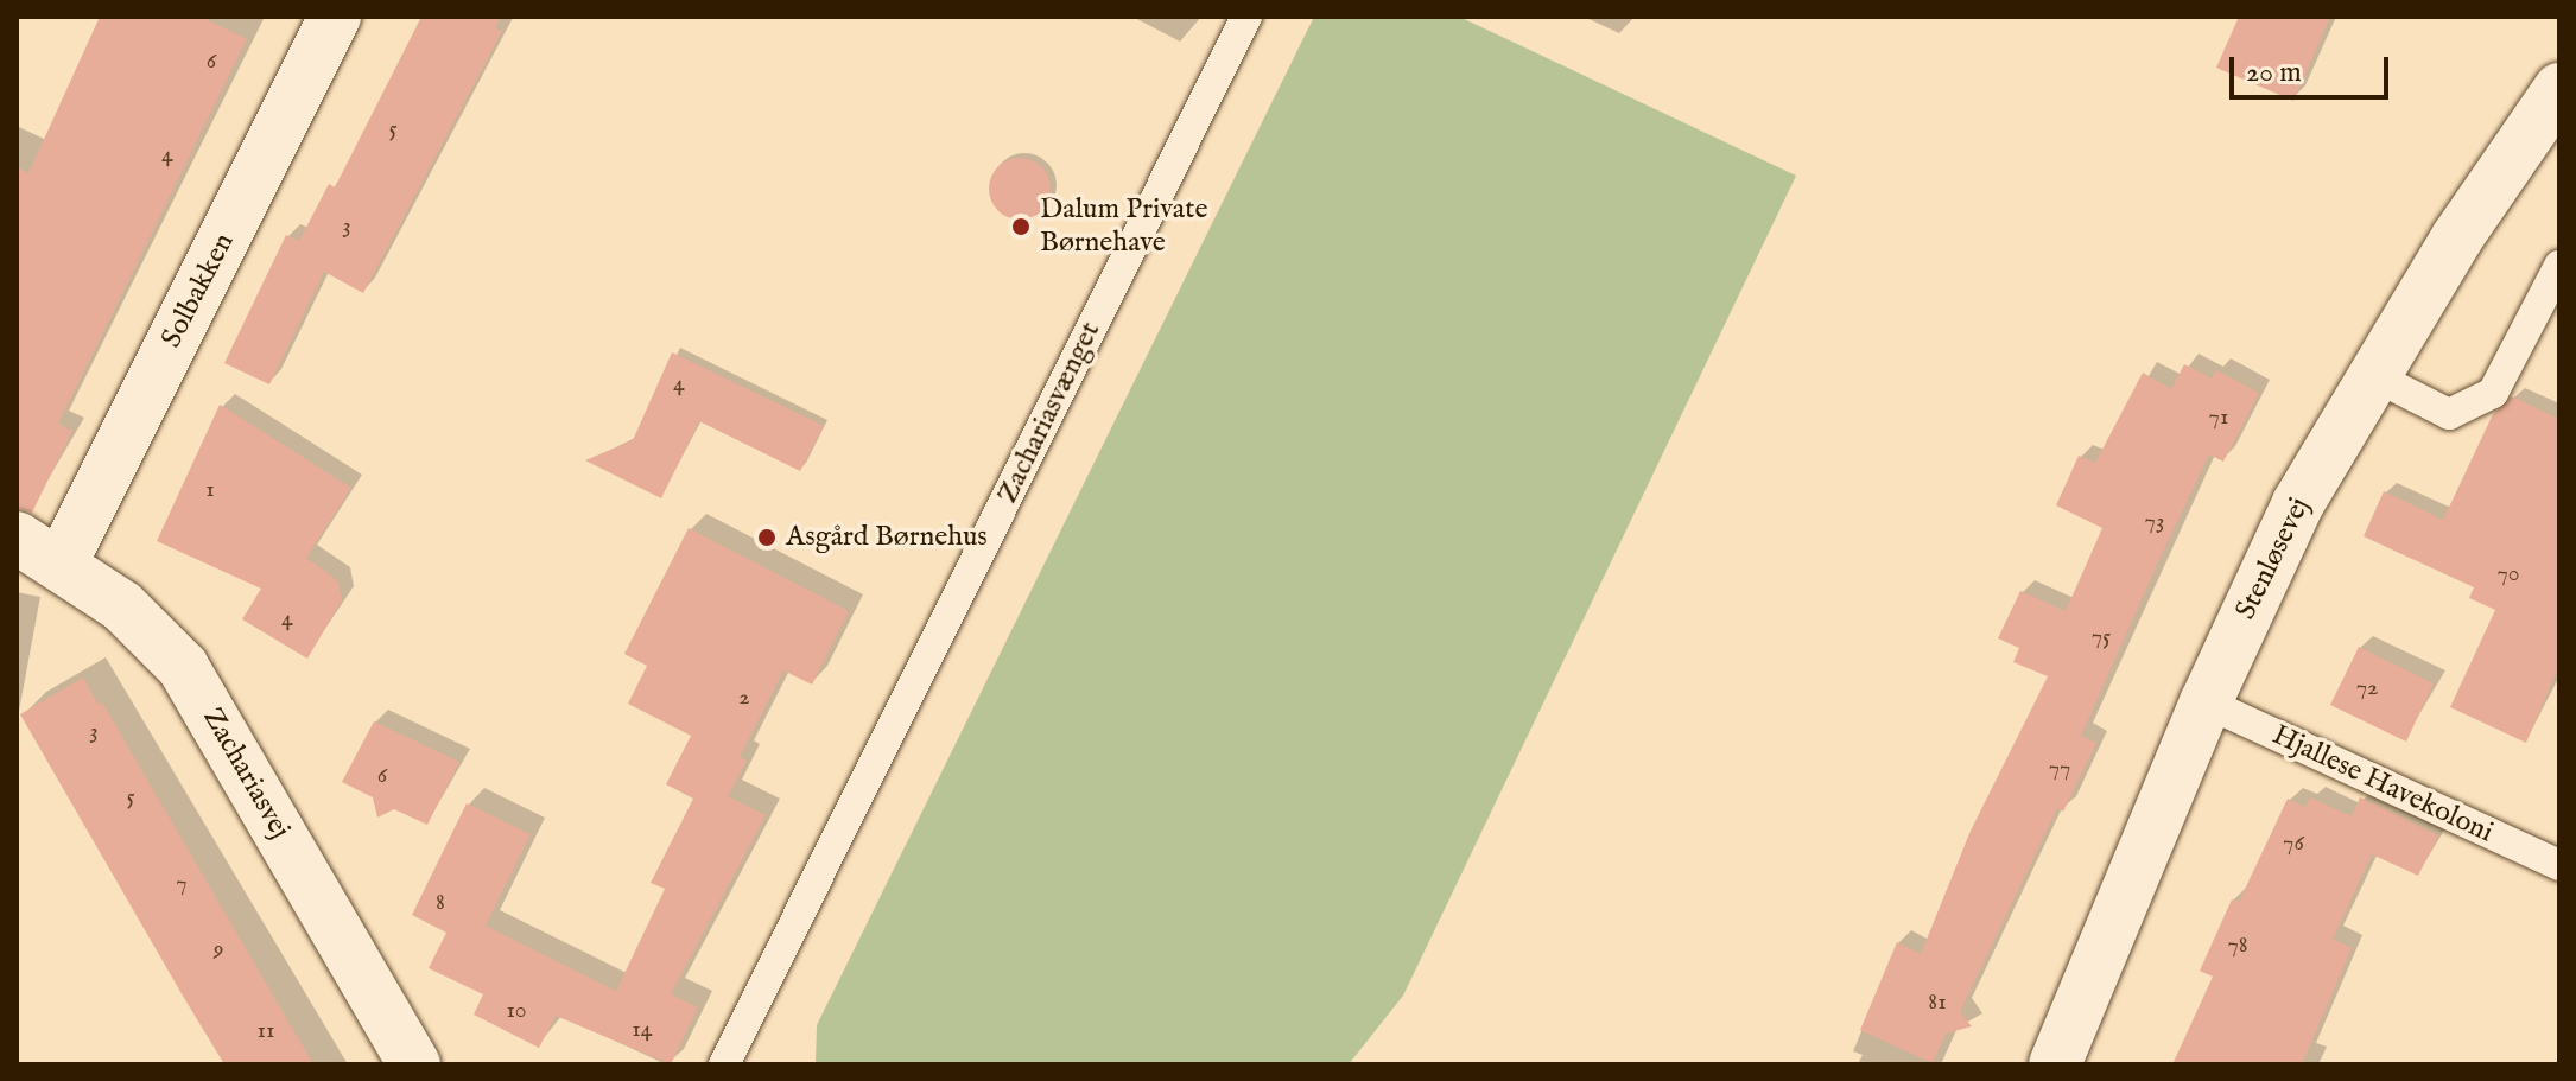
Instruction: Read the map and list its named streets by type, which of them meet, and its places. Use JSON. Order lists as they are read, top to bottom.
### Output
{
  "streets": {
    "street": ["Solbakken", "Stenløsevej", "Zachariasvej"],
    "lane": ["Zachariasvænget", "Hjallese Havekoloni"]
  },
  "crossings": [
    ["Solbakken", "Zachariasvej"],
    ["Stenløsevej", "Hjallese Havekoloni"]
  ],
  "places": ["Dalum Private Børnehave", "Asgård Børnehus"],
  "house_numbers": [
    "6",
    "5",
    "4",
    "3",
    "4",
    "71",
    "1",
    "73",
    "70",
    "4",
    "75",
    "72",
    "2",
    "3",
    "77",
    "6",
    "5",
    "76",
    "7",
    "8",
    "78",
    "9",
    "81",
    "10",
    "14",
    "11"
  ],
  "scale_bar": "20 m"
}
